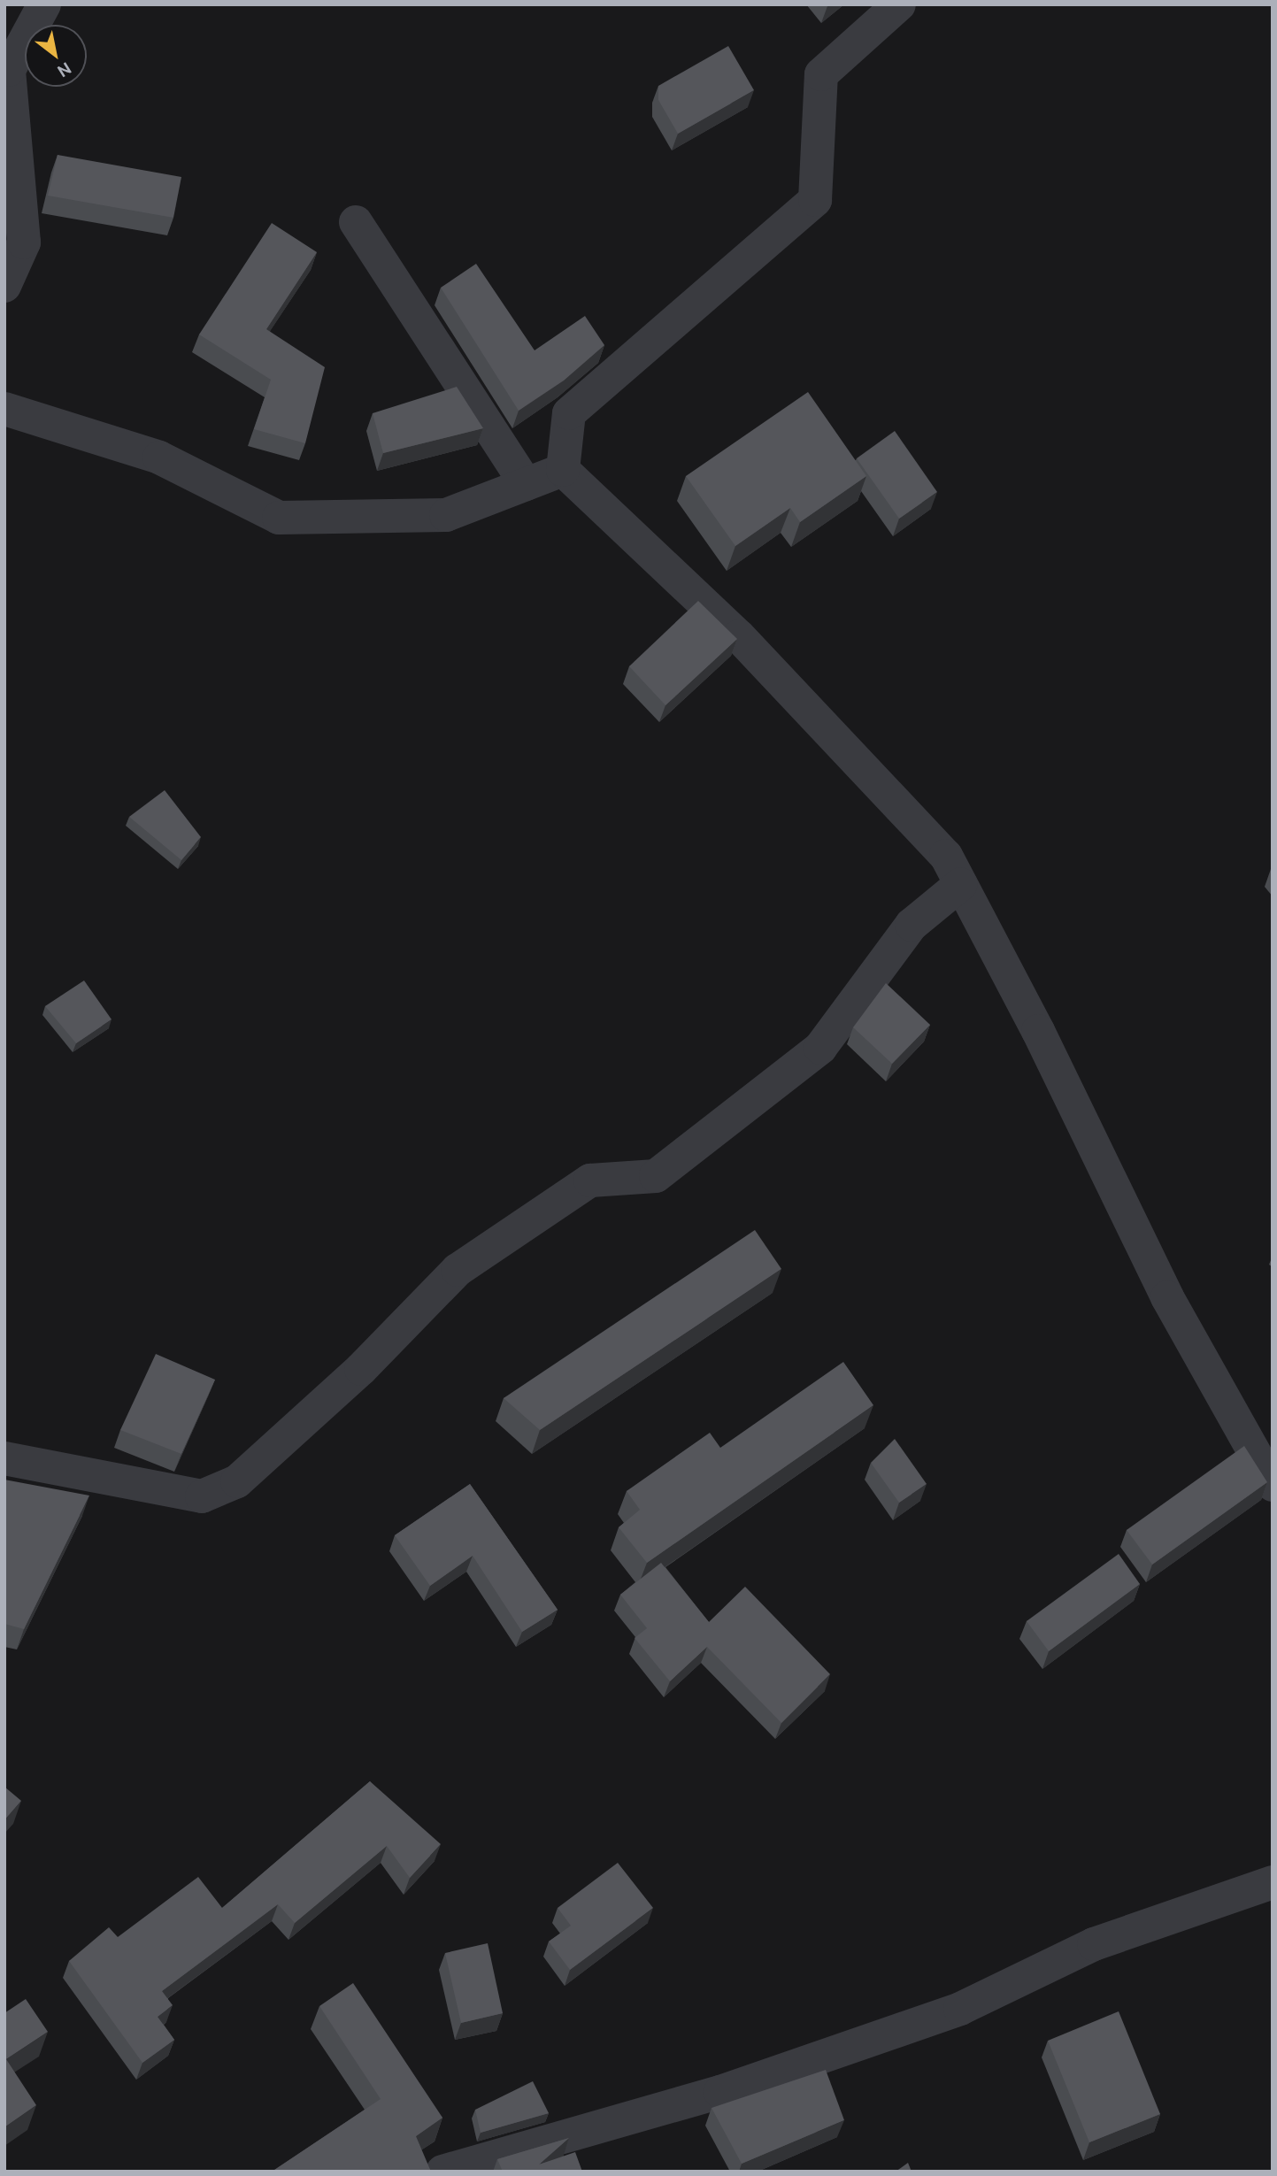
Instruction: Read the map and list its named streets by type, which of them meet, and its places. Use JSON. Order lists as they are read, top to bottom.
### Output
{
  "north": "bottom right"
}
